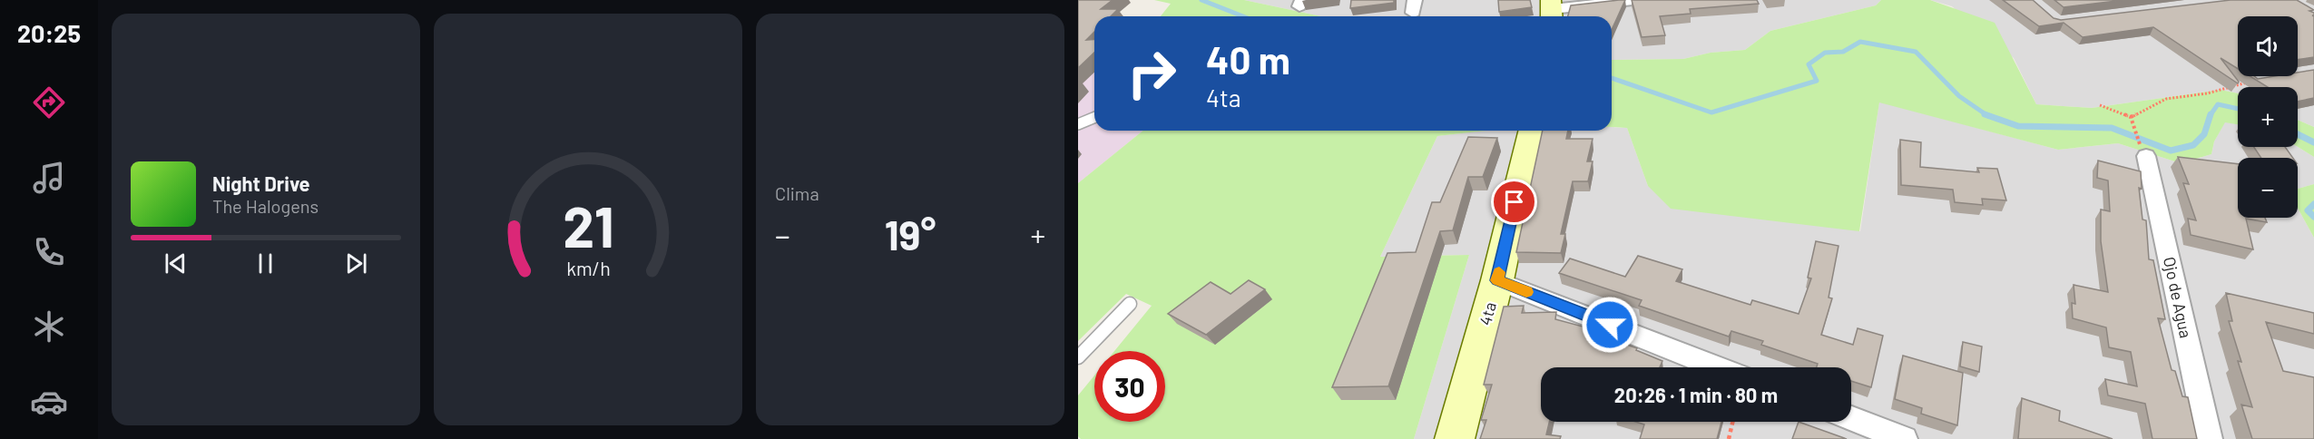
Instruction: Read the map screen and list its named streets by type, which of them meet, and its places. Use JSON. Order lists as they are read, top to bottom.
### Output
{
  "streets": {
    "main road": ["4ta"],
    "street": ["Ojo de Agua"]
  },
  "page": {
    "tabs": "20:25",
    "tile": "Clima",
    "map_buttons": ["+", "−"],
    "turn": ["40 m", "4ta"],
    "song": ["Night Drive", "The Halogens"],
    "heat": ["−", "19°", "+"],
    "limit": "30",
    "trip": "20:26 · 1 min · 80 m",
    "gauge": ["21", "km/h"]
  }
}
